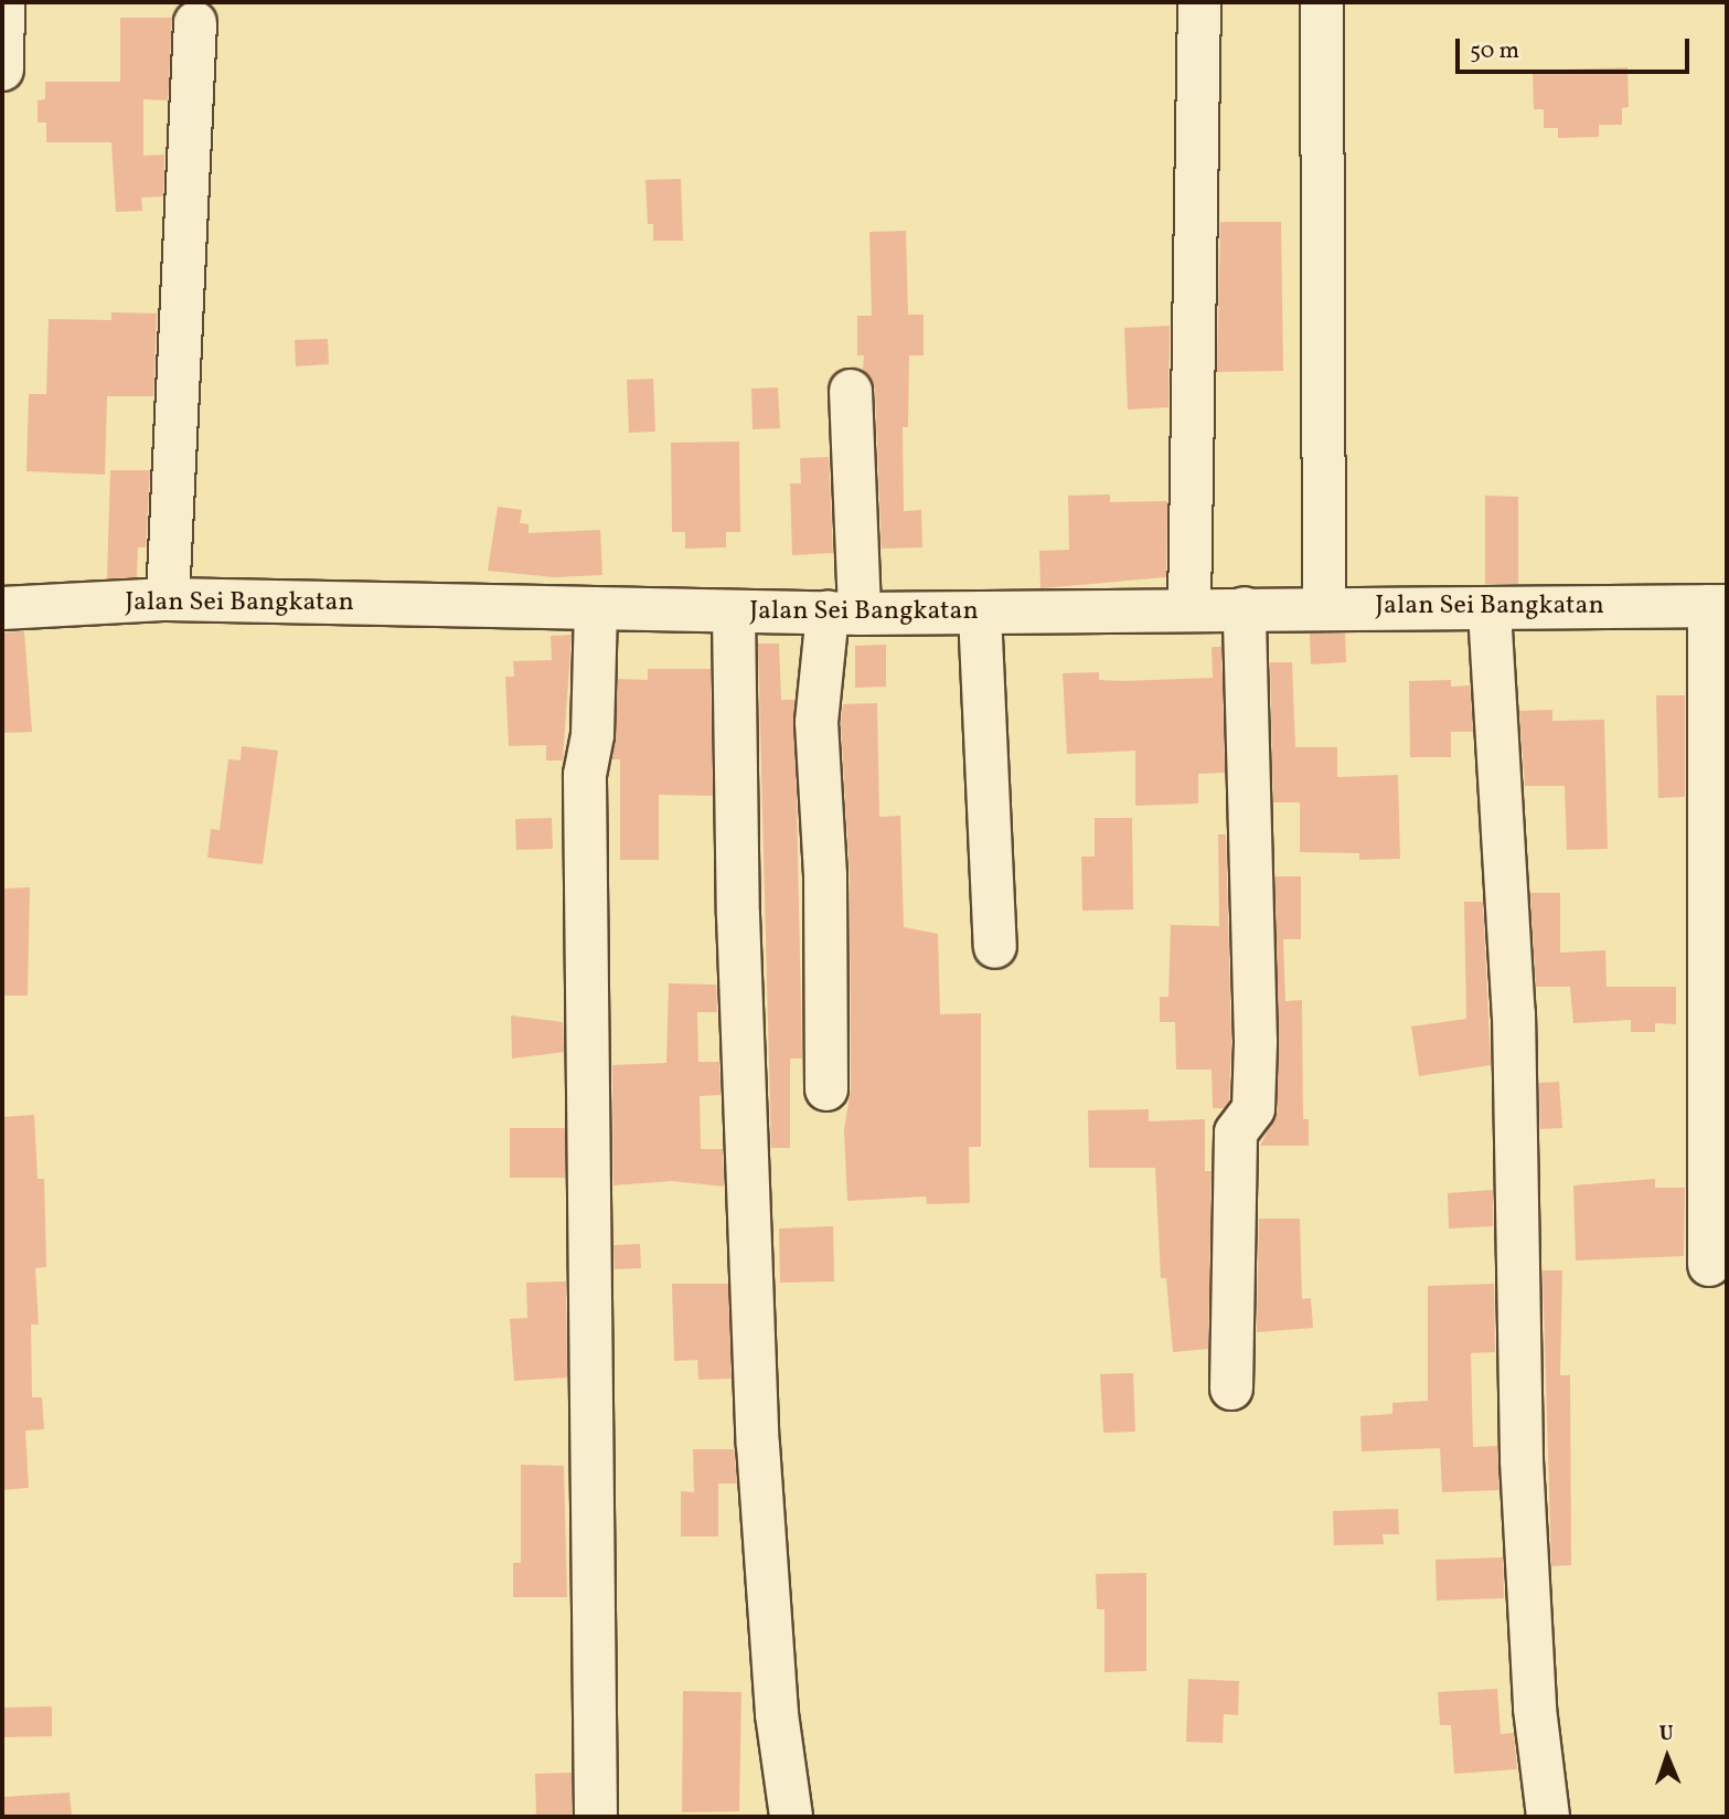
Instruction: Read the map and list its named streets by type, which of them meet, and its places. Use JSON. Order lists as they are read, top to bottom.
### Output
{
  "streets": {
    "street": ["Jalan Sei Bangkatan"]
  },
  "scale_bar": "50 m",
  "north": "top"
}
